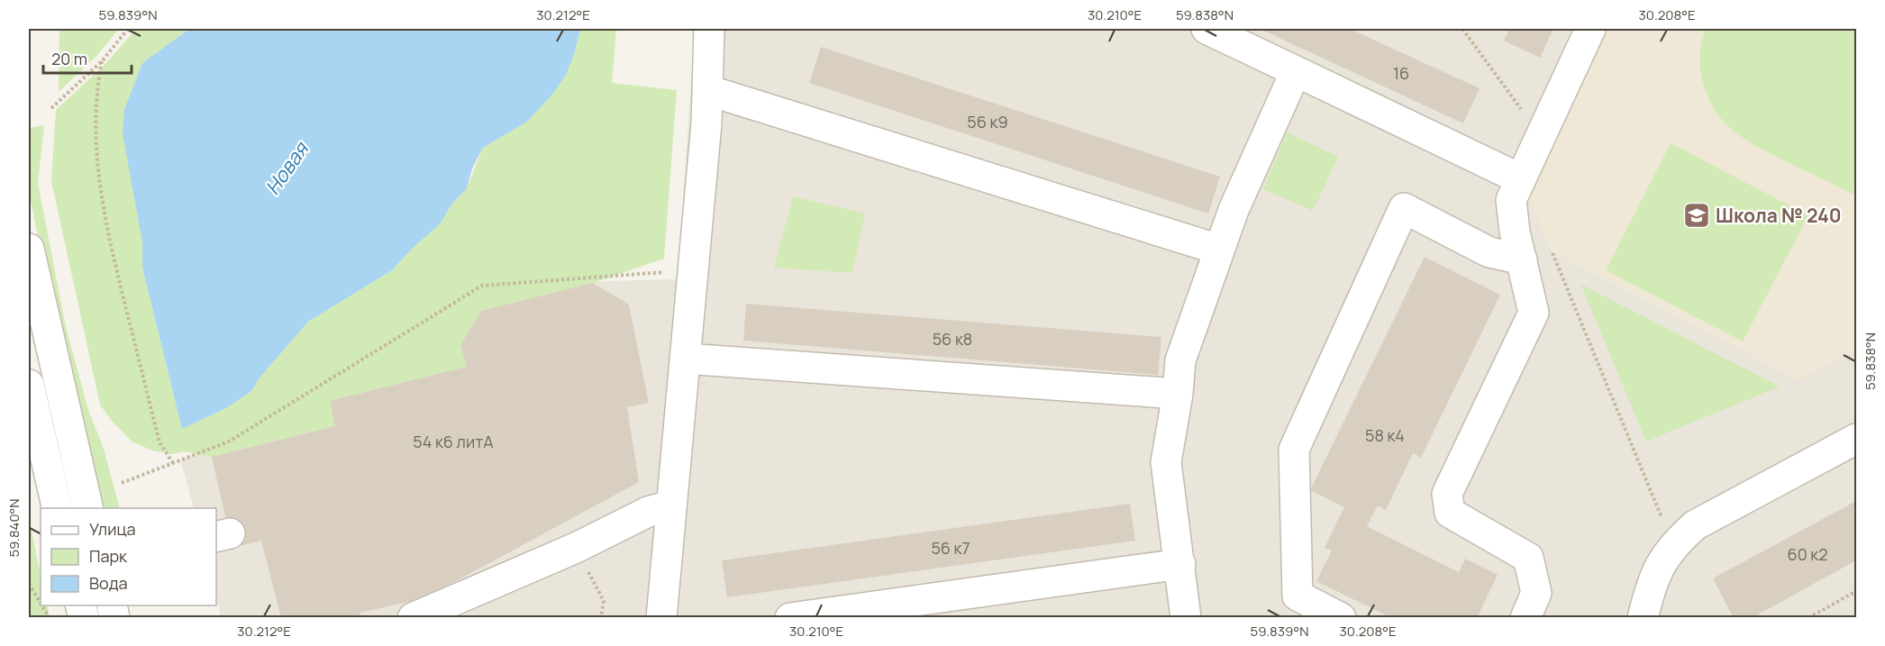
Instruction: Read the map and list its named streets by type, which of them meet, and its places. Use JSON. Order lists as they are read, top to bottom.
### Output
{
  "water": ["Новая"],
  "places": {
    "school or university": ["Школа № 240"]
  },
  "house_numbers": [
    "16",
    "56 к9",
    "56 к8",
    "58 к4",
    "54 к6 литА",
    "56 к7",
    "60 к2"
  ],
  "legend": ["Улица", "Парк", "Вода"],
  "scale_bar": "20 m",
  "coordinates": [
    "59.839°N",
    "30.212°E",
    "30.210°E",
    "59.838°N",
    "30.208°E",
    "59.840°N"
  ]
}
